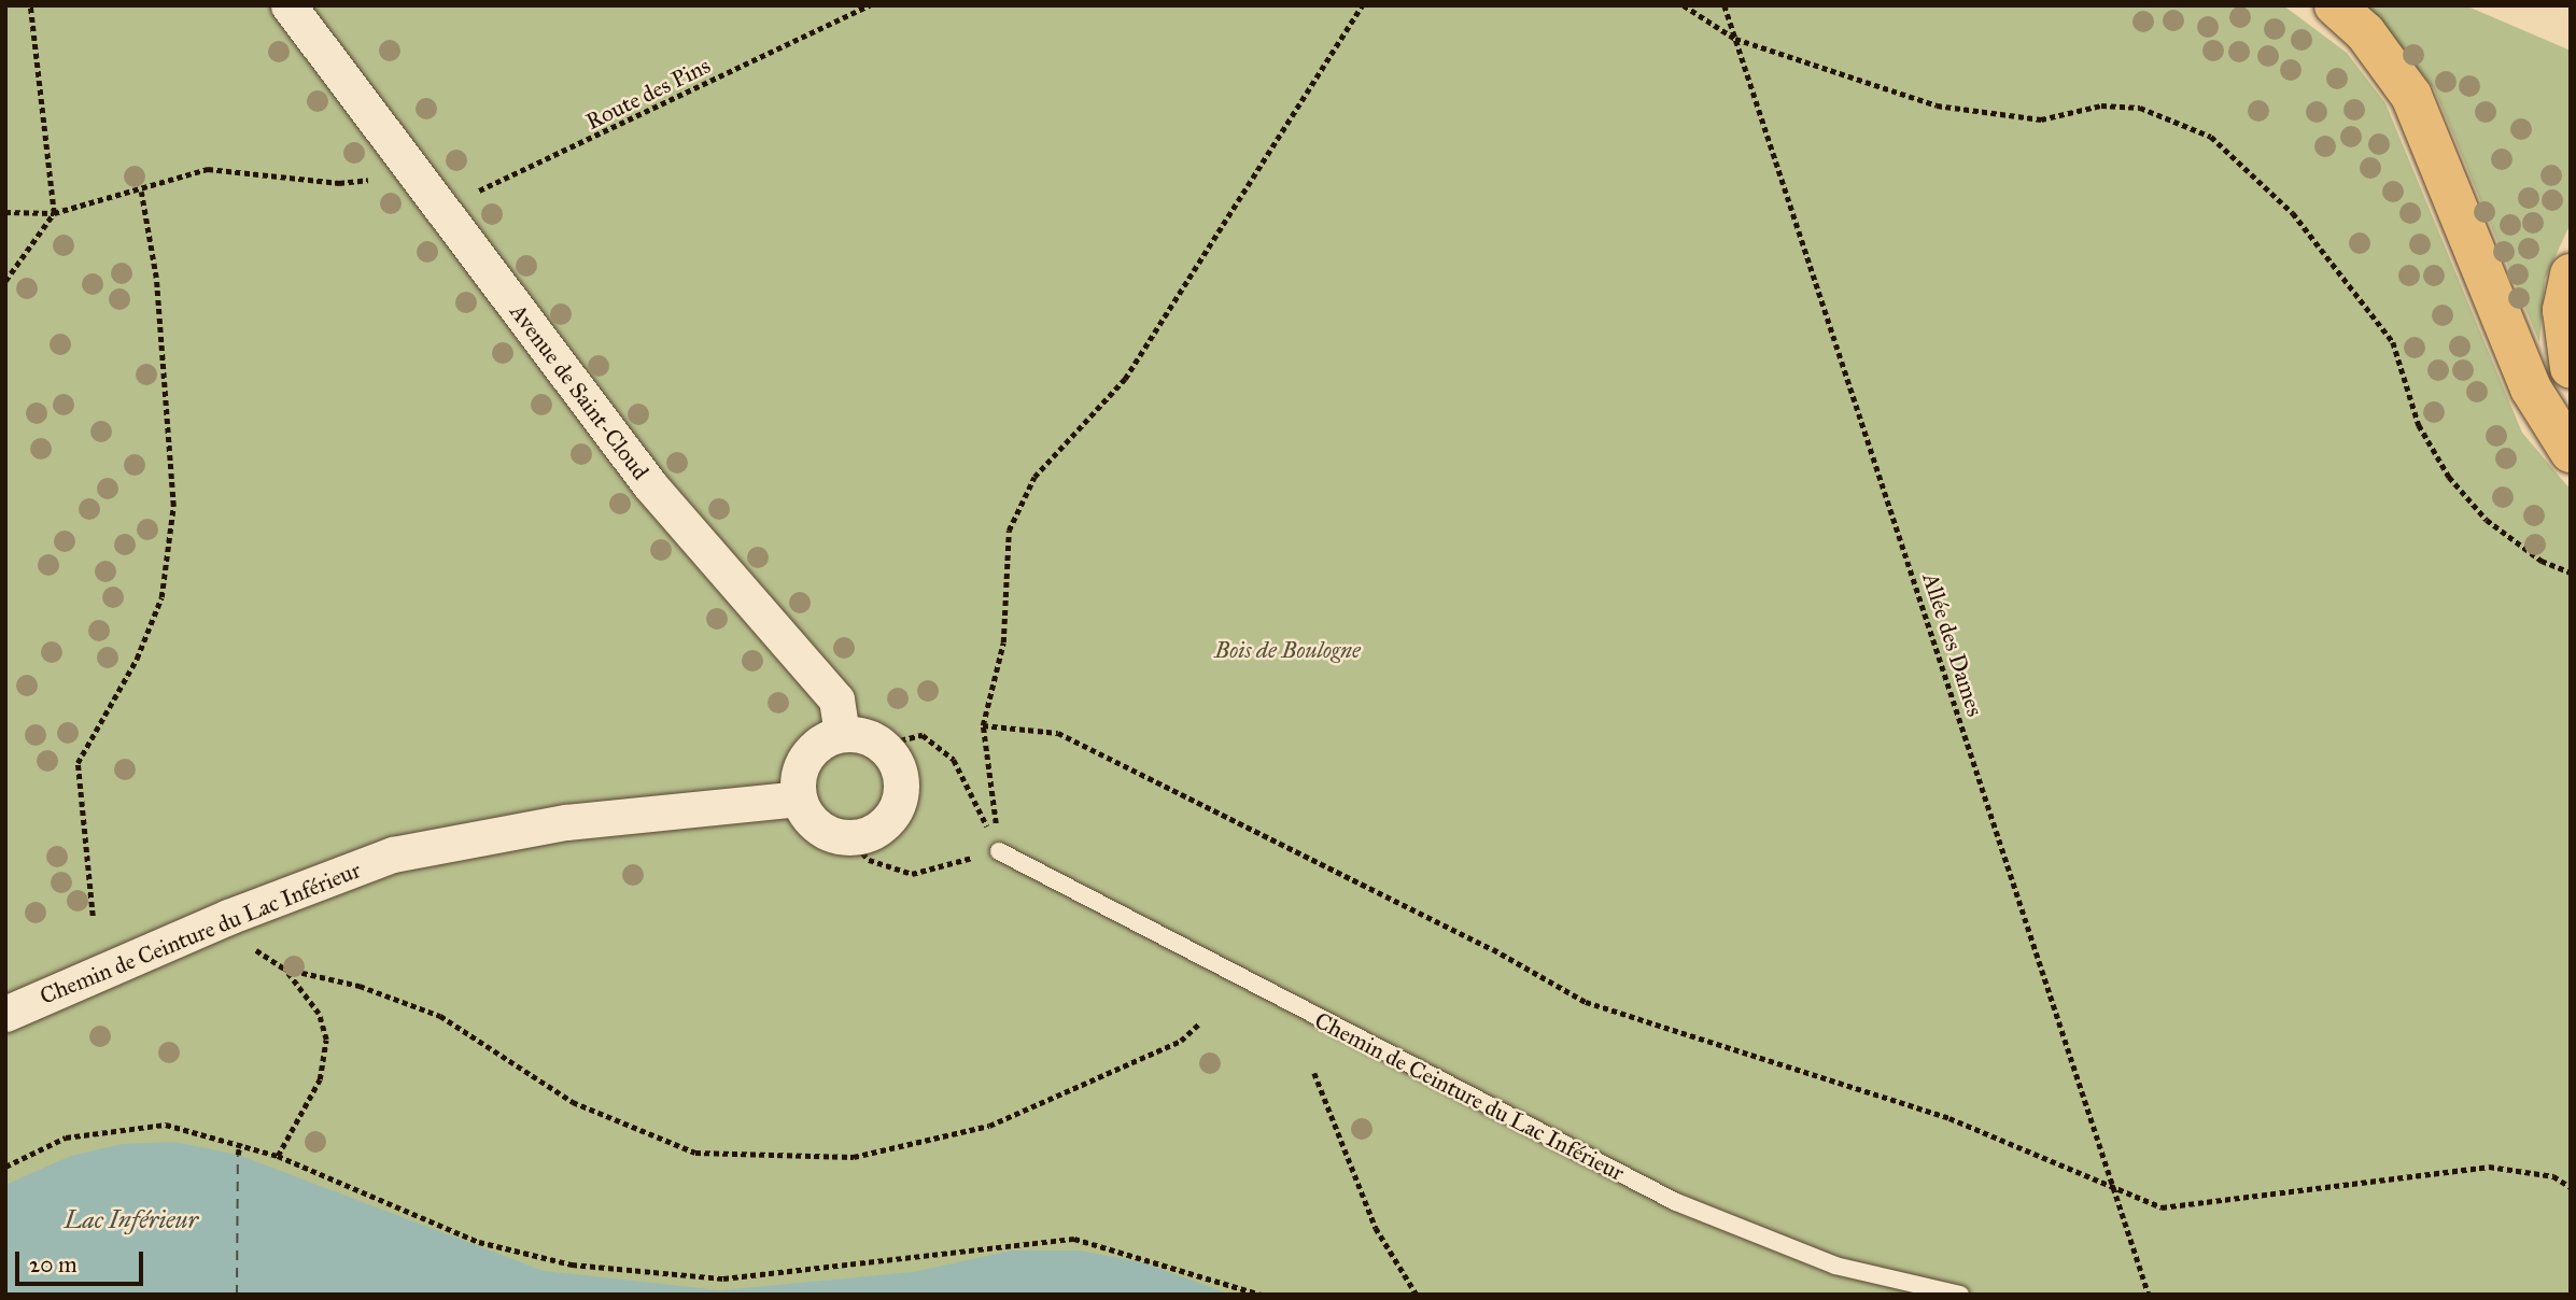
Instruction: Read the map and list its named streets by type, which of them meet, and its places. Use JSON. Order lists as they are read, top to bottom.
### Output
{
  "streets": {
    "street": ["Avenue de Saint-Cloud", "Chemin de Ceinture du Lac Inférieur"],
    "path": ["Route des Pins", "Allée des Dames"]
  },
  "crossings": [
    ["Route des Pins", "Avenue de Saint-Cloud"],
    ["Avenue de Saint-Cloud", "Chemin de Ceinture du Lac Inférieur"]
  ],
  "water": ["Lac Inférieur"],
  "parks": ["Bois de Boulogne"],
  "scale_bar": "20 m"
}
